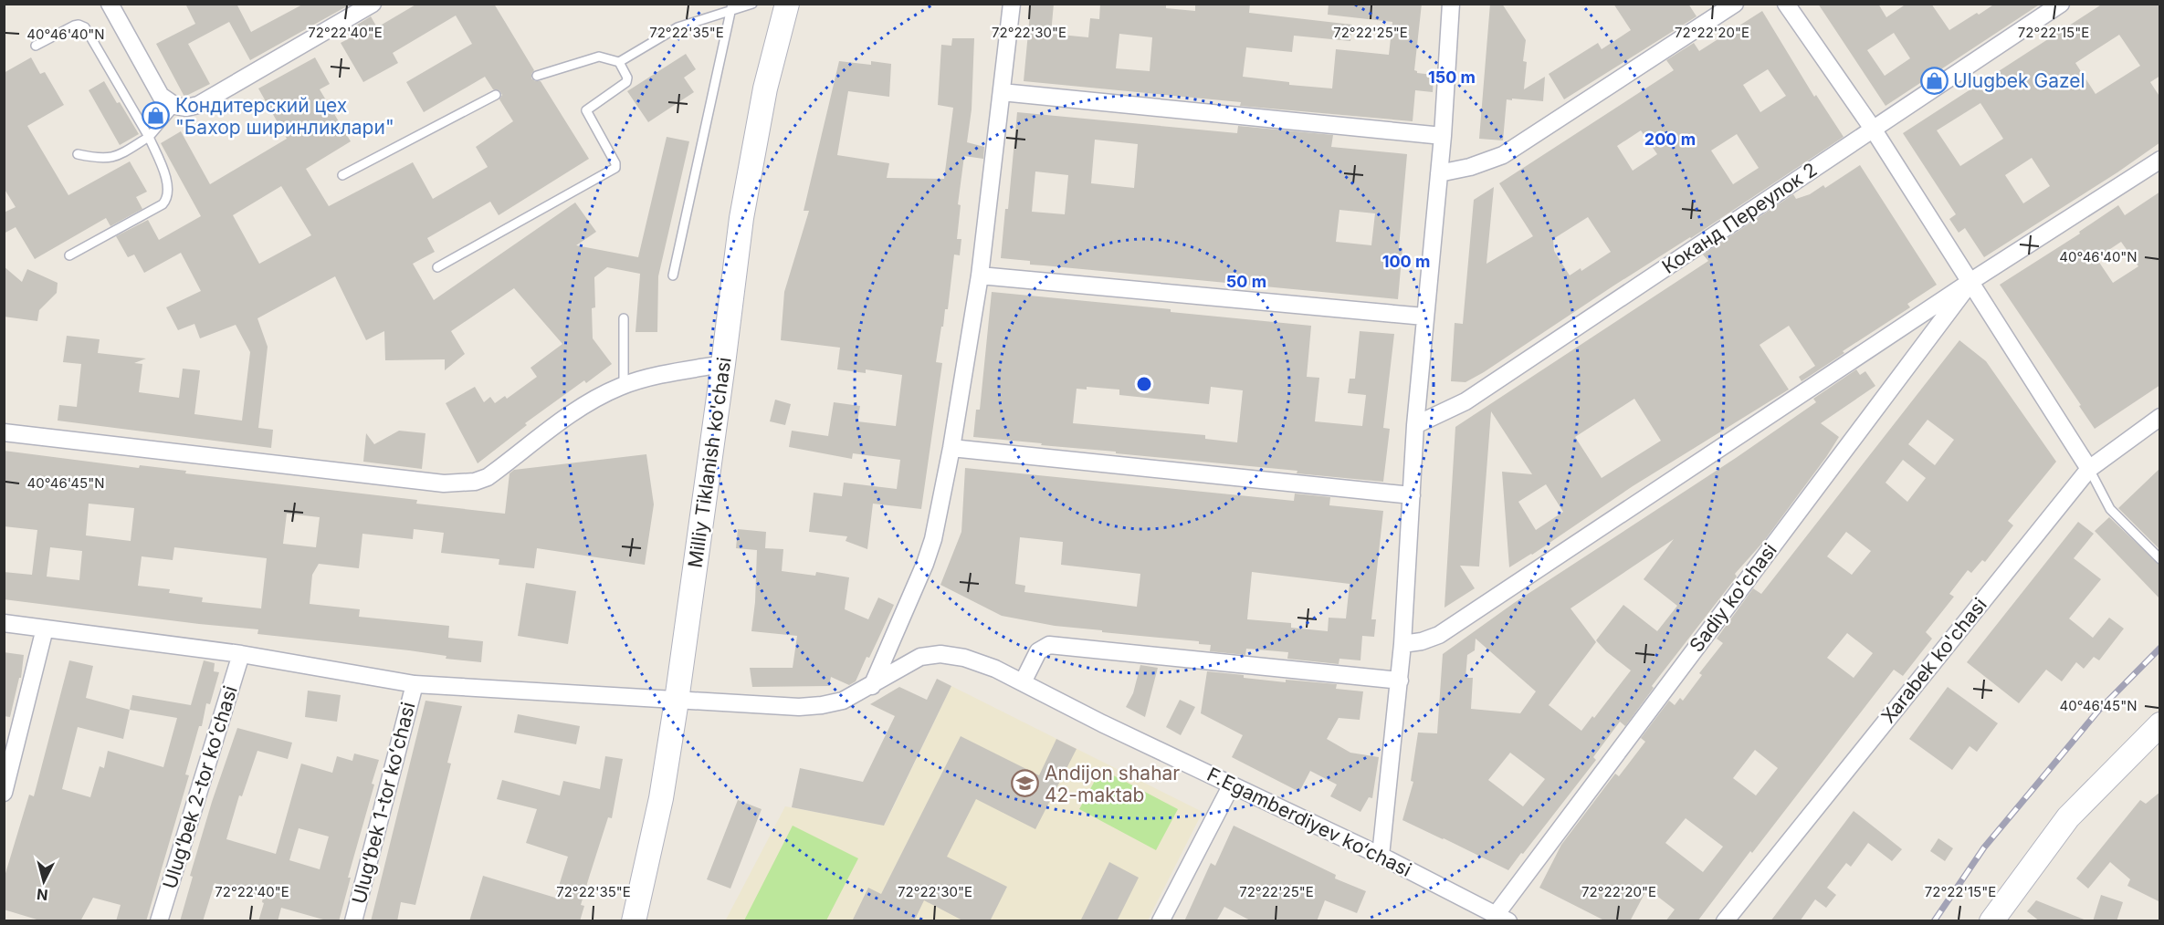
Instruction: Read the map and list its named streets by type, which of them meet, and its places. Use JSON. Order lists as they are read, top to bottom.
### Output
{
  "streets": {
    "main road": ["Milliy Tiklanish ko'chasi"],
    "street": [
      "Коканд Πереулок 2",
      "Sadiy ko'chasi",
      "Xarabek ko'chasi",
      "Ulug‘bek 2-tor koʻchasi",
      "Ulug‘bek 1-tor koʻchasi",
      "F.Egamberdiyev kо‘chasi"
    ]
  },
  "crossings": [
    ["Milliy Tiklanish ko'chasi", "F.Egamberdiyev kо‘chasi"],
    ["Sadiy ko'chasi", "F.Egamberdiyev kо‘chasi"],
    ["Ulug‘bek 2-tor koʻchasi", "F.Egamberdiyev kо‘chasi"],
    ["Ulug‘bek 1-tor koʻchasi", "F.Egamberdiyev kо‘chasi"]
  ],
  "places": {
    "shop": ["Ulugbek Gazel", "Кондитерский цех \"Бахор ширинликлари\""],
    "school or university": ["Andijon shahar 42-maktab"]
  },
  "north": "bottom",
  "coordinates": [
    "72°22'40\"E",
    "72°22'35\"E",
    "72°22'30\"E",
    "72°22'25\"E",
    "72°22'20\"E",
    "72°22'15\"E",
    "40°46'40\"N",
    "40°46'45\"N"
  ],
  "rings": [
    "150 m",
    "200 m",
    "100 m",
    "50 m"
  ]
}
